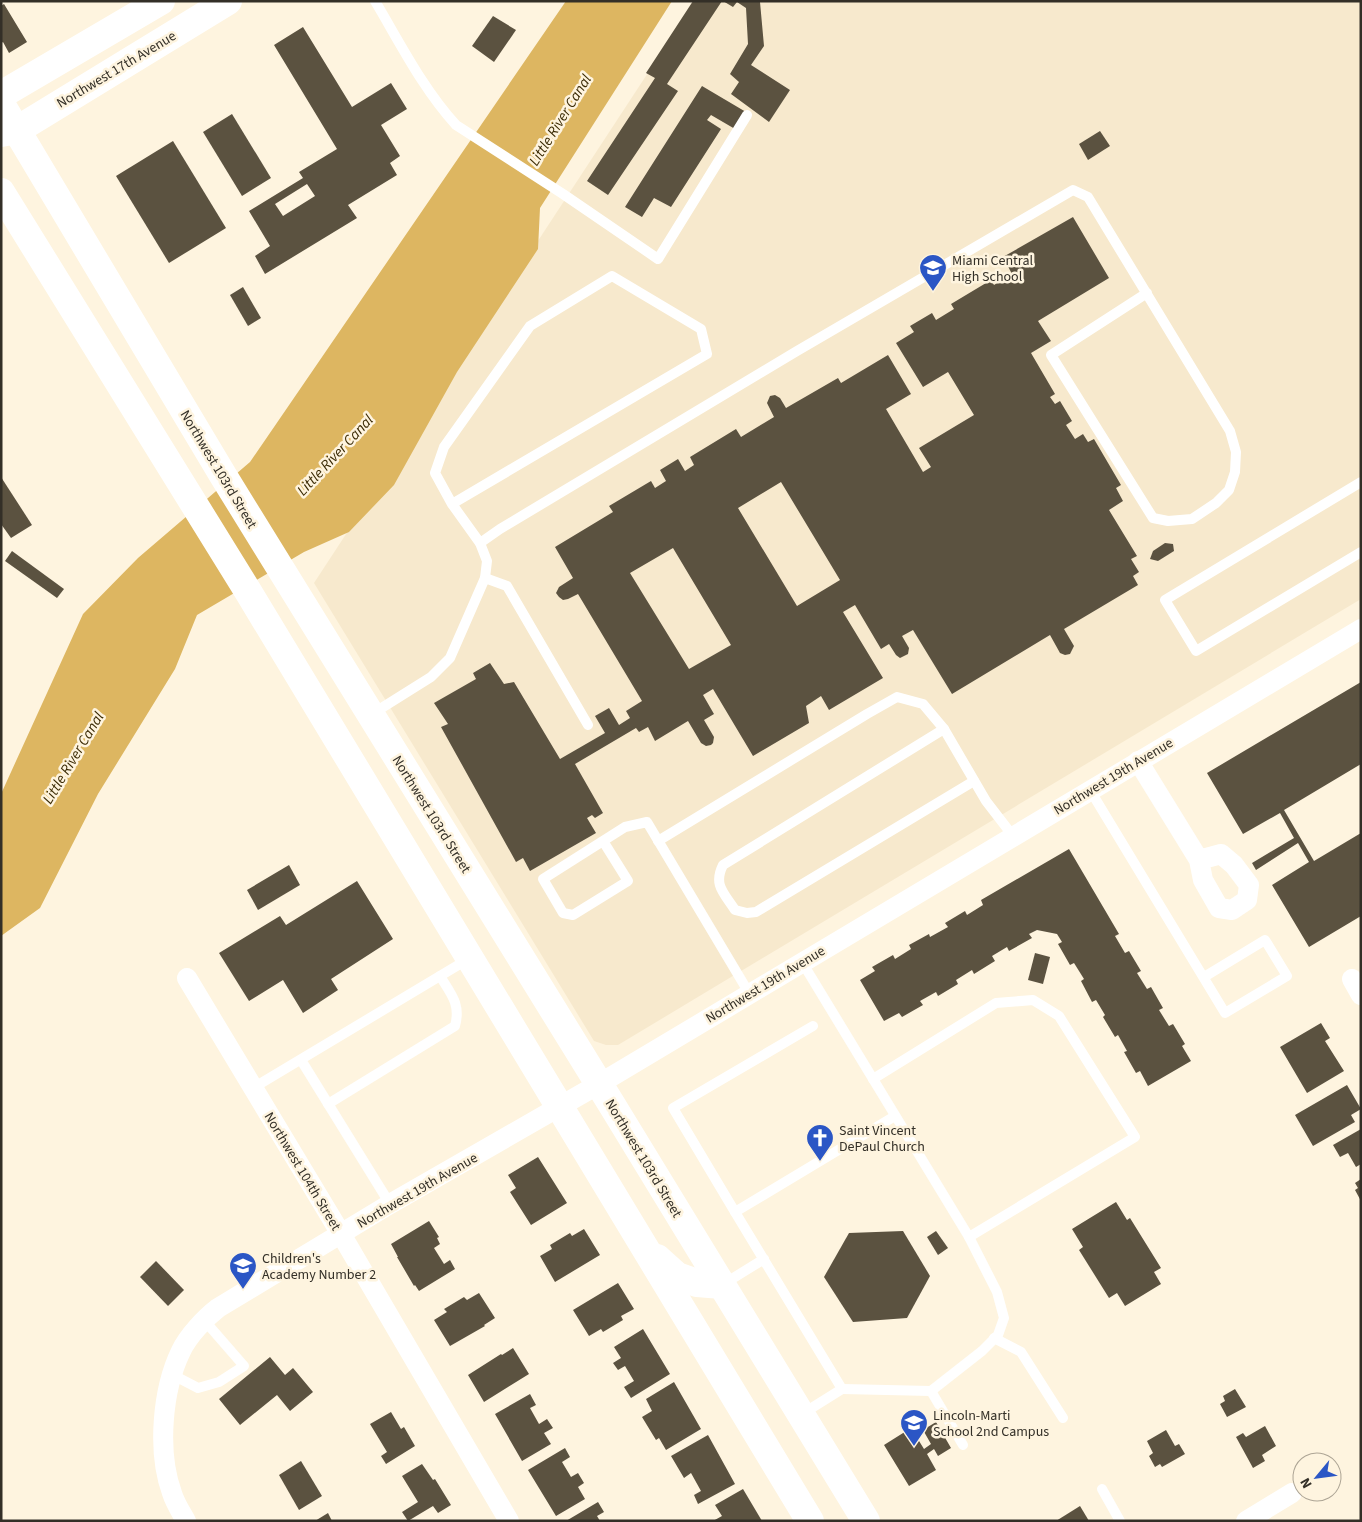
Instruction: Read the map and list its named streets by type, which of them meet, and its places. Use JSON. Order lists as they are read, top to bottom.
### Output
{
  "streets": {
    "main road": ["Northwest 17th Avenue", "Northwest 103rd Street"],
    "street": ["Northwest 19th Avenue", "Northwest 104th Street"]
  },
  "crossings": [
    ["Northwest 17th Avenue", "Northwest 103rd Street"],
    ["Northwest 103rd Street", "Northwest 19th Avenue"],
    ["Northwest 19th Avenue", "Northwest 104th Street"]
  ],
  "water": ["Little River Canal"],
  "places": {
    "school or university": ["Miami Central High School", "Children's Academy Number 2", "Lincoln-Marti School 2nd Campus"],
    "church": ["Saint Vincent DePaul Church"]
  },
  "north": "bottom left"
}
